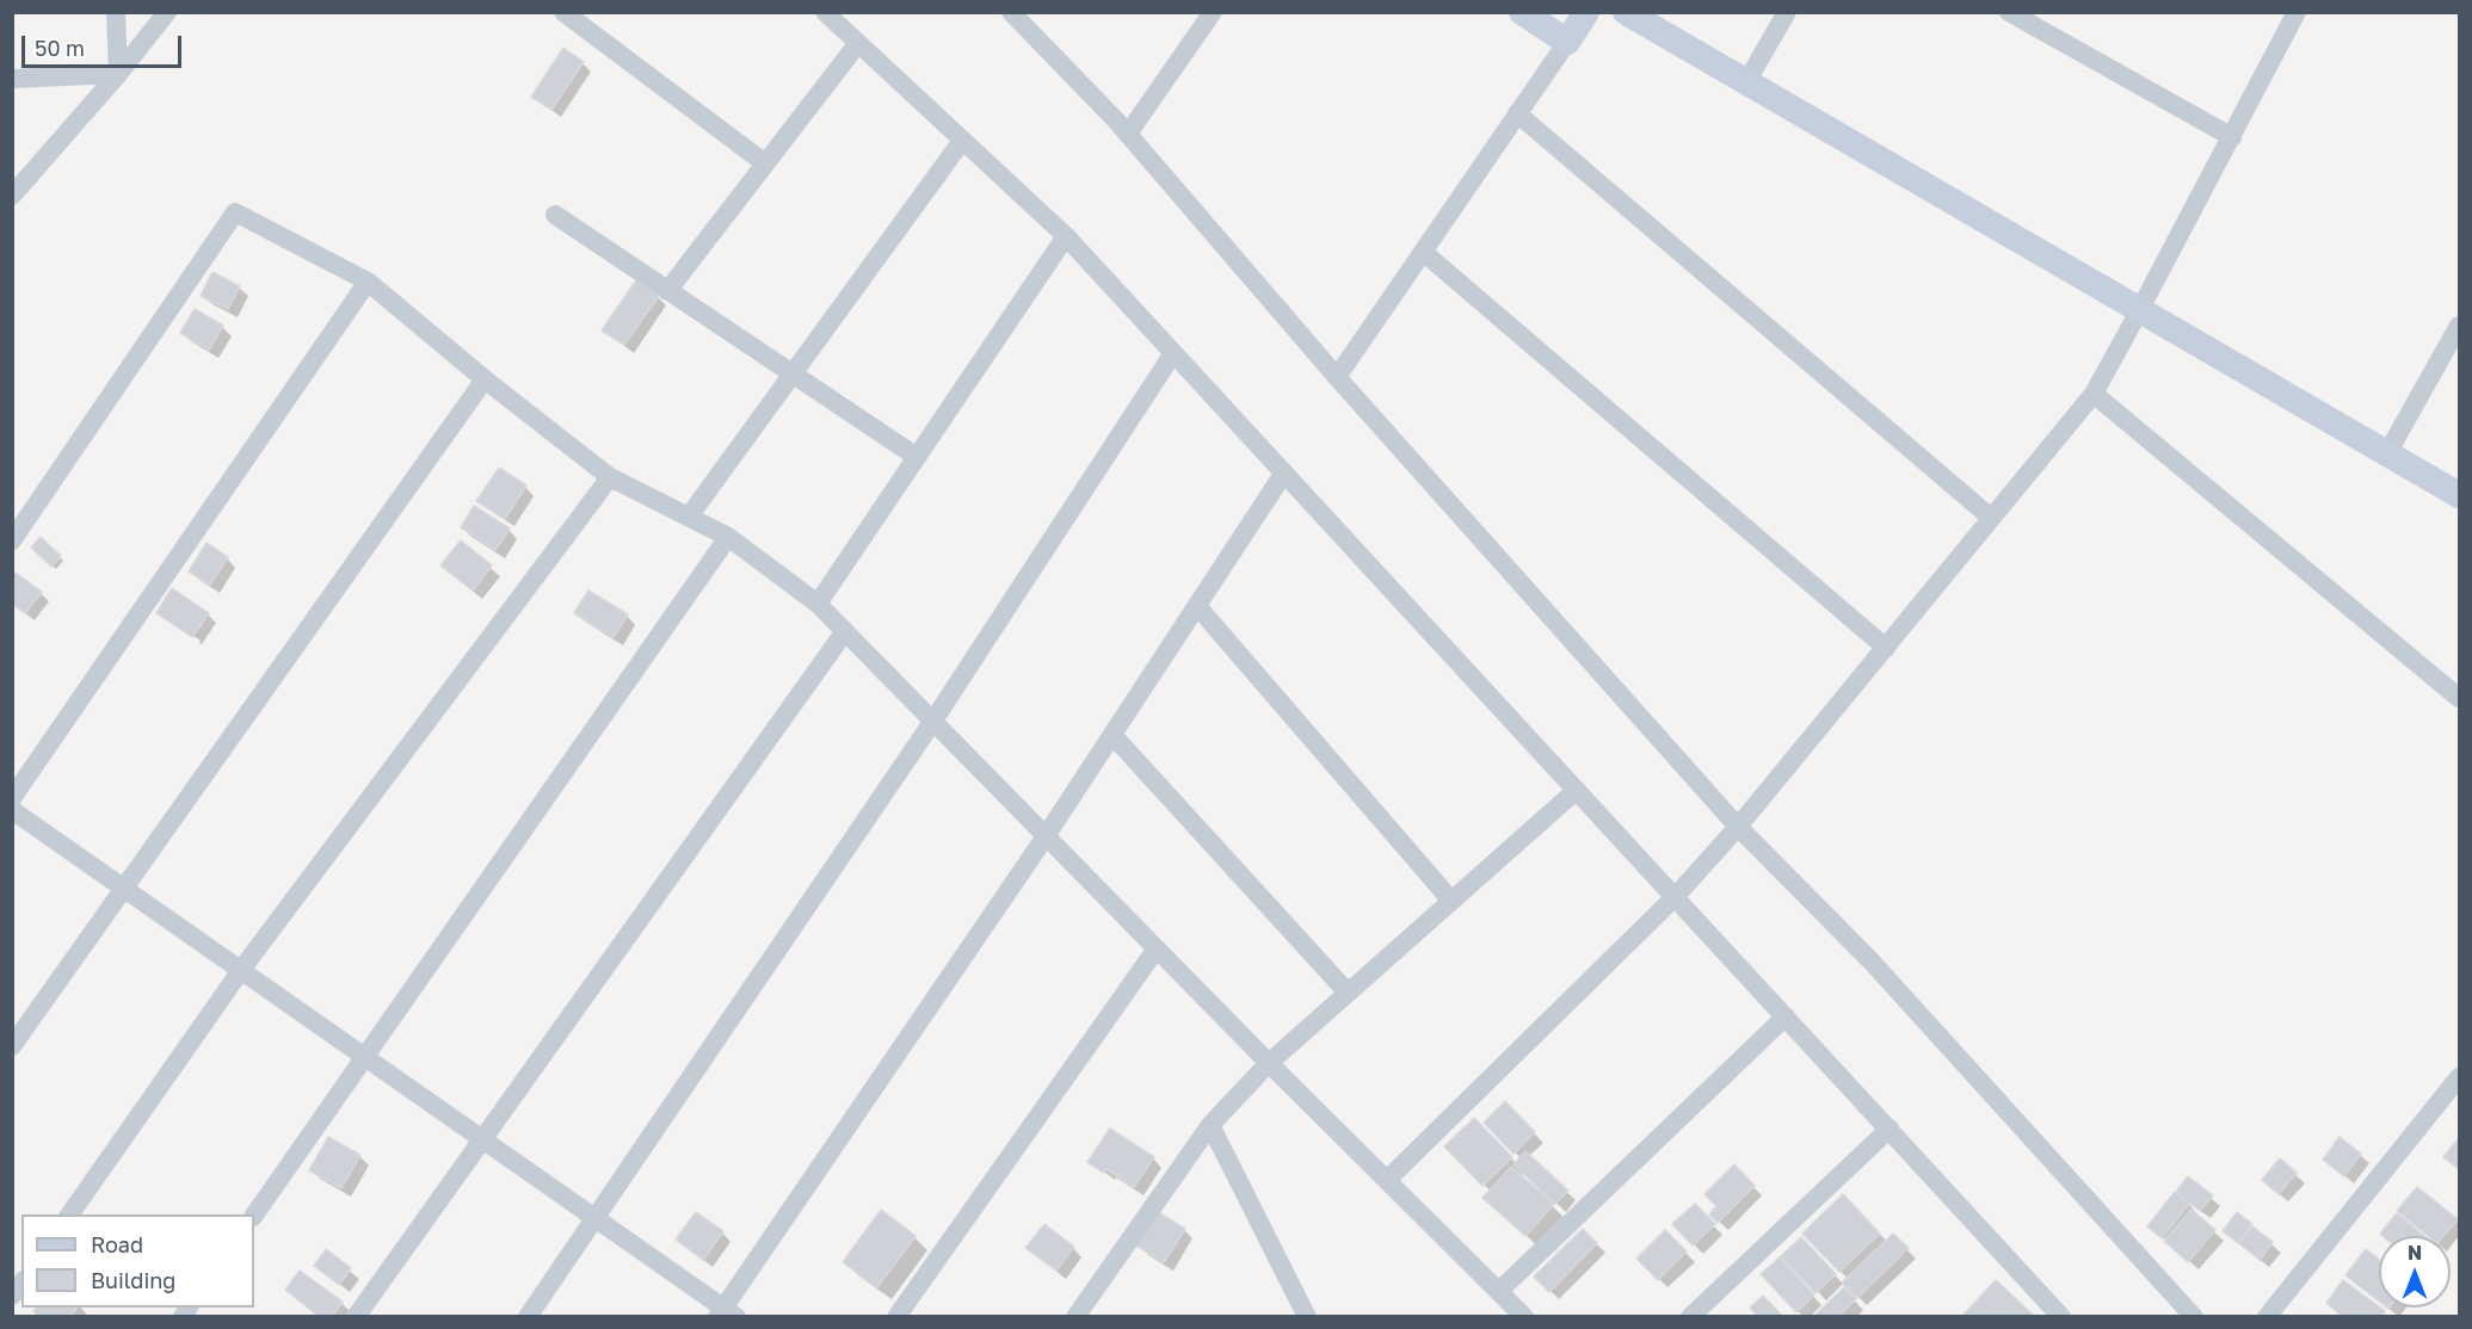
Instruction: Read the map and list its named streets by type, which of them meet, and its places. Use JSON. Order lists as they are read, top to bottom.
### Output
{
  "legend": ["Road", "Building"],
  "scale_bar": "50 m",
  "north": "top"
}
